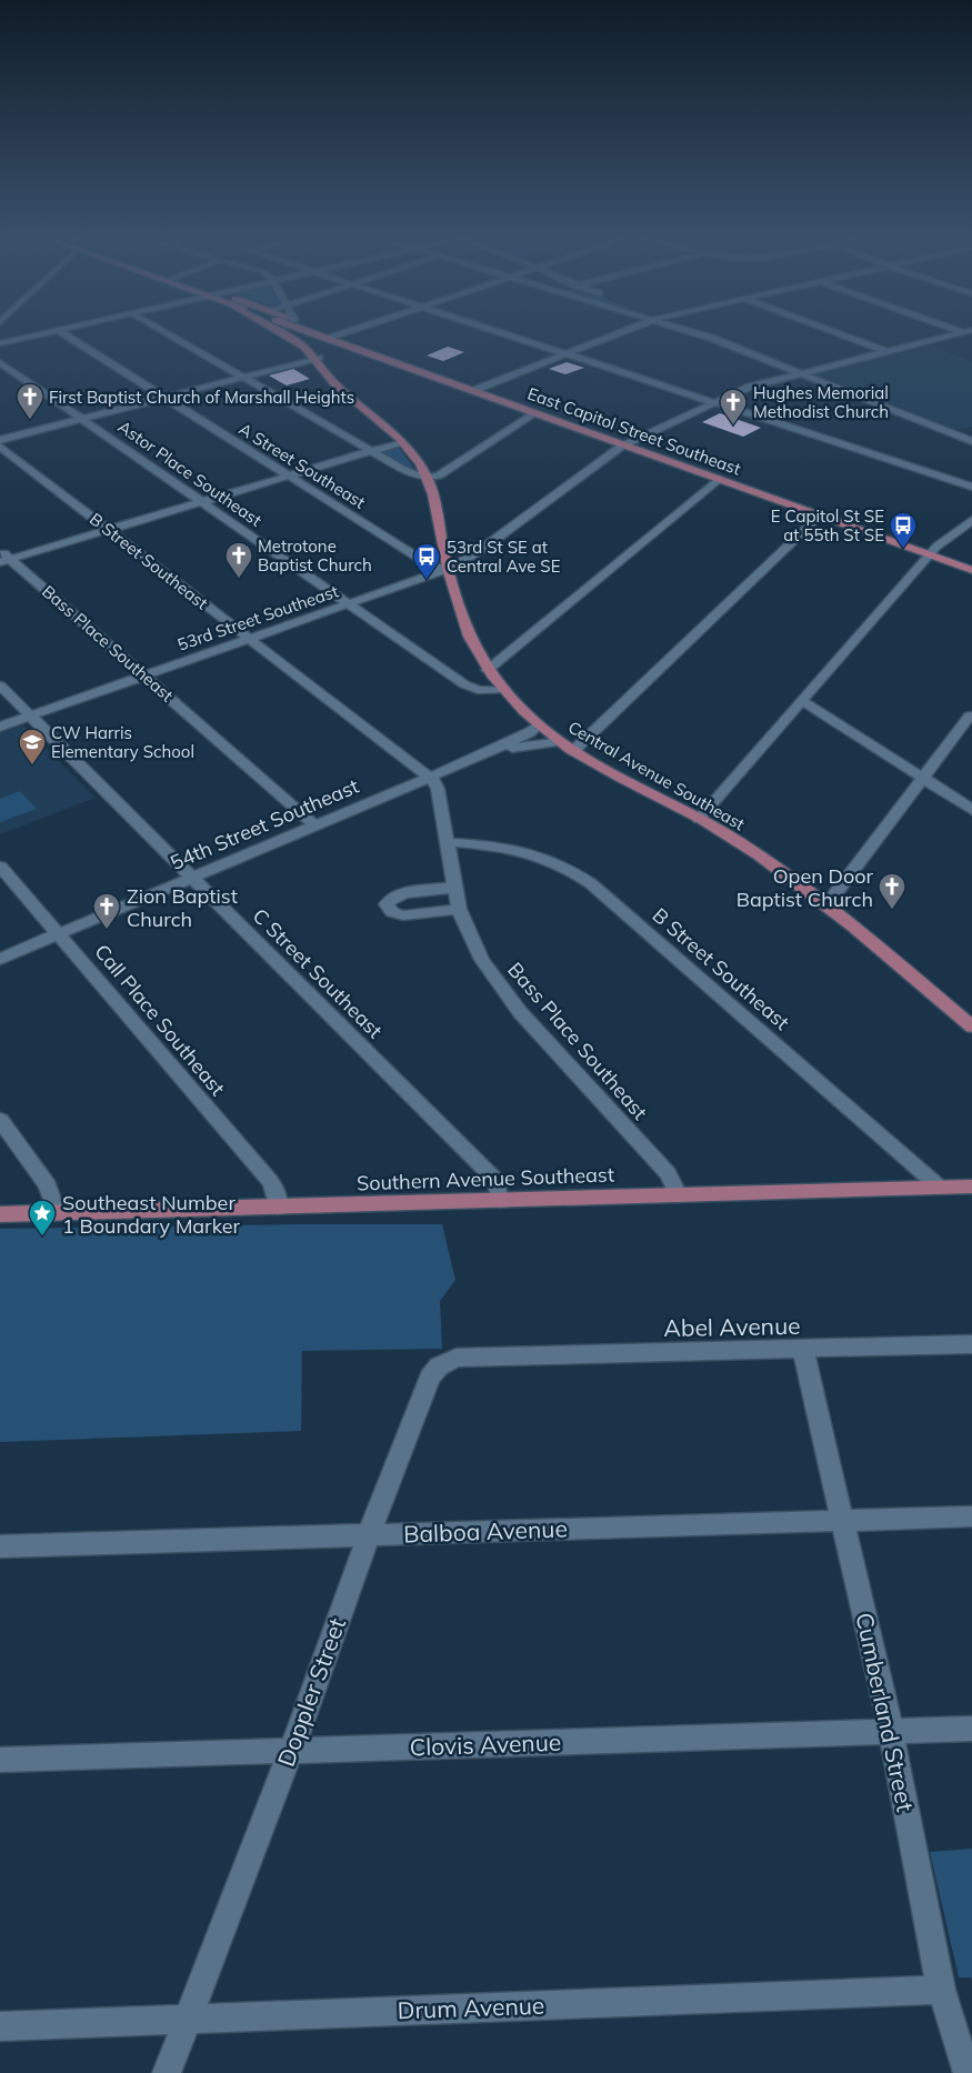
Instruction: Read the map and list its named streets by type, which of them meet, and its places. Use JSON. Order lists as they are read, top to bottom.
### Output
{
  "streets": {
    "main road": ["East Capitol Street Southeast", "Central Avenue Southeast", "Southern Avenue Southeast"],
    "street": [
      "A Street Southeast",
      "Astor Place Southeast",
      "B Street Southeast",
      "53rd Street Southeast",
      "Bass Place Southeast",
      "54th Street Southeast",
      "C Street Southeast",
      "Call Place Southeast",
      "Abel Avenue",
      "Balboa Avenue",
      "Doppler Street",
      "Cumberland Street",
      "Clovis Avenue",
      "Drum Avenue"
    ]
  },
  "crossings": [
    ["East Capitol Street Southeast", "53rd Street Southeast"],
    ["A Street Southeast", "53rd Street Southeast"],
    ["A Street Southeast", "Central Avenue Southeast"],
    ["Astor Place Southeast", "53rd Street Southeast"],
    ["Astor Place Southeast", "Central Avenue Southeast"],
    ["B Street Southeast", "53rd Street Southeast"],
    ["B Street Southeast", "Bass Place Southeast"],
    ["B Street Southeast", "54th Street Southeast"],
    ["B Street Southeast", "Southern Avenue Southeast"],
    ["53rd Street Southeast", "Bass Place Southeast"],
    ["53rd Street Southeast", "Central Avenue Southeast"],
    ["53rd Street Southeast", "C Street Southeast"],
    ["Bass Place Southeast", "54th Street Southeast"],
    ["Bass Place Southeast", "Southern Avenue Southeast"],
    ["Central Avenue Southeast", "54th Street Southeast"],
    ["54th Street Southeast", "C Street Southeast"],
    ["54th Street Southeast", "Call Place Southeast"],
    ["C Street Southeast", "Southern Avenue Southeast"],
    ["Call Place Southeast", "Southern Avenue Southeast"],
    ["Abel Avenue", "Doppler Street"],
    ["Abel Avenue", "Cumberland Street"],
    ["Balboa Avenue", "Doppler Street"],
    ["Balboa Avenue", "Cumberland Street"],
    ["Doppler Street", "Clovis Avenue"],
    ["Doppler Street", "Drum Avenue"],
    ["Cumberland Street", "Clovis Avenue"],
    ["Cumberland Street", "Drum Avenue"]
  ],
  "places": {
    "church": [
      "First Baptist Church of Marshall Heights",
      "Hughes Memorial Methodist Church",
      "Metrotone Baptist Church",
      "Open Door Baptist Church",
      "Zion Baptist Church"
    ],
    "bus stop": ["E Capitol St SE at 55th St SE", "53rd St SE at Central Ave SE"],
    "school or university": ["CW Harris Elementary School"],
    "place": ["Southeast Number 1 Boundary Marker"]
  }
}
